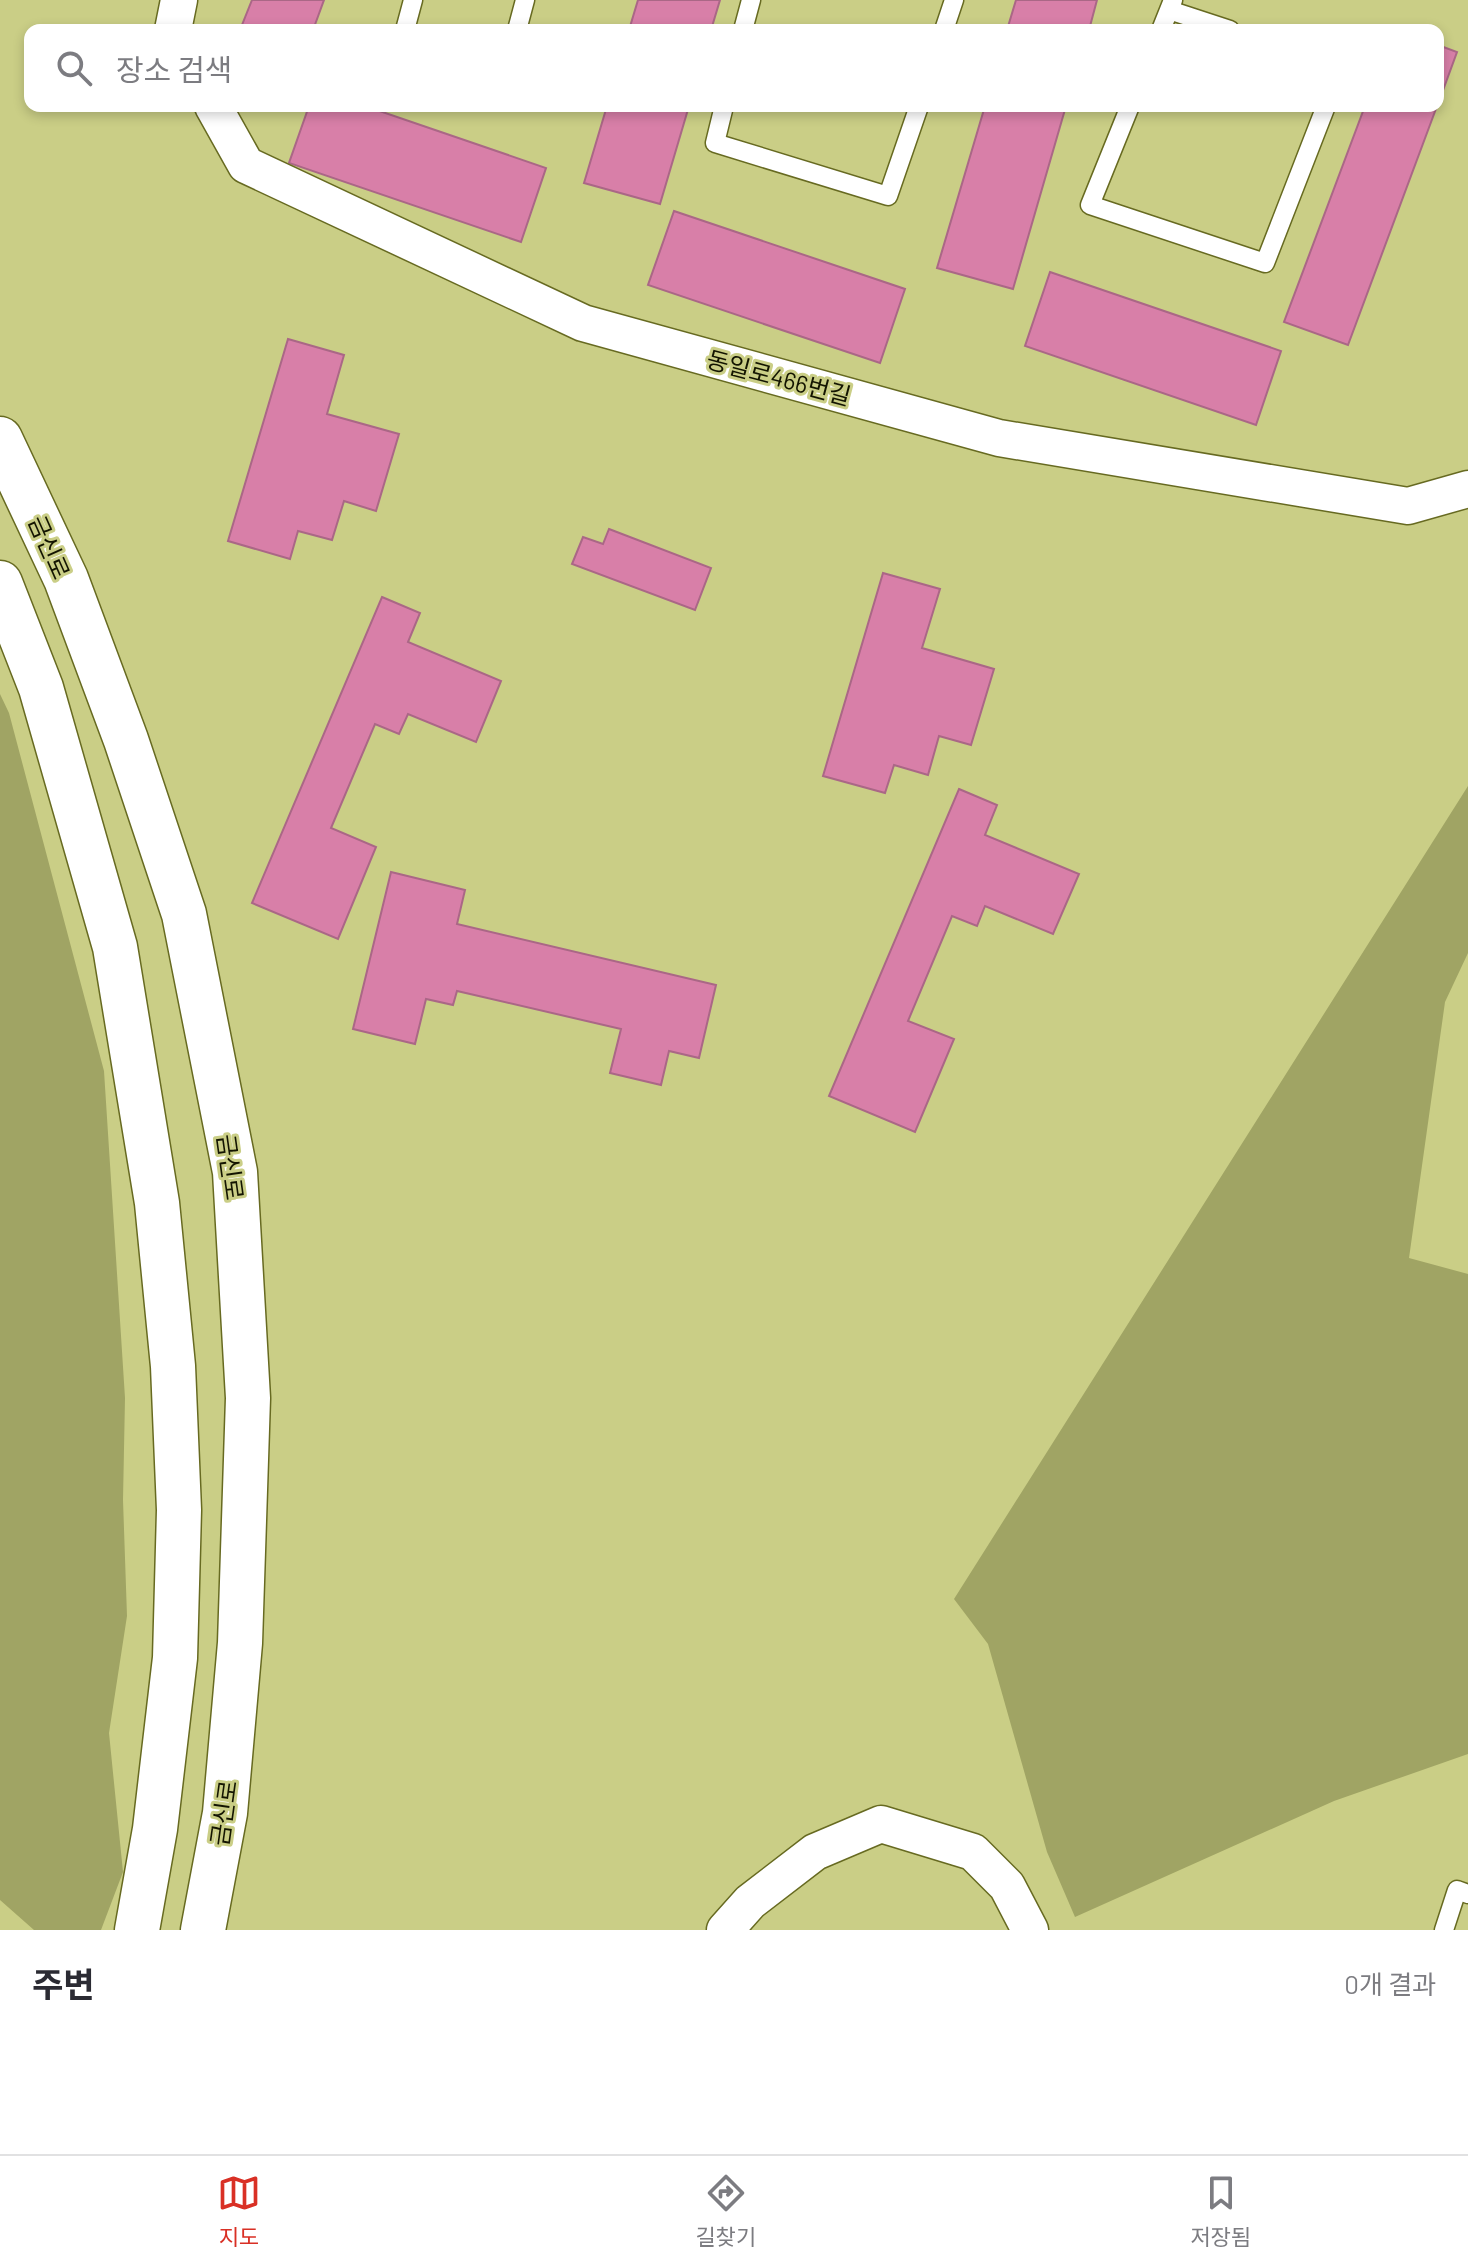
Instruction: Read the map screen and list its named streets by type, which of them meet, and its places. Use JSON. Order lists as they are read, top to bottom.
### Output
{
  "streets": {
    "street": ["동일로466번길", "금신로"]
  },
  "page": {
    "search": "장소 검색",
    "heading": ["주변", "0개 결과"],
    "nav": ["지도", "길찾기", "저장됨"]
  }
}
